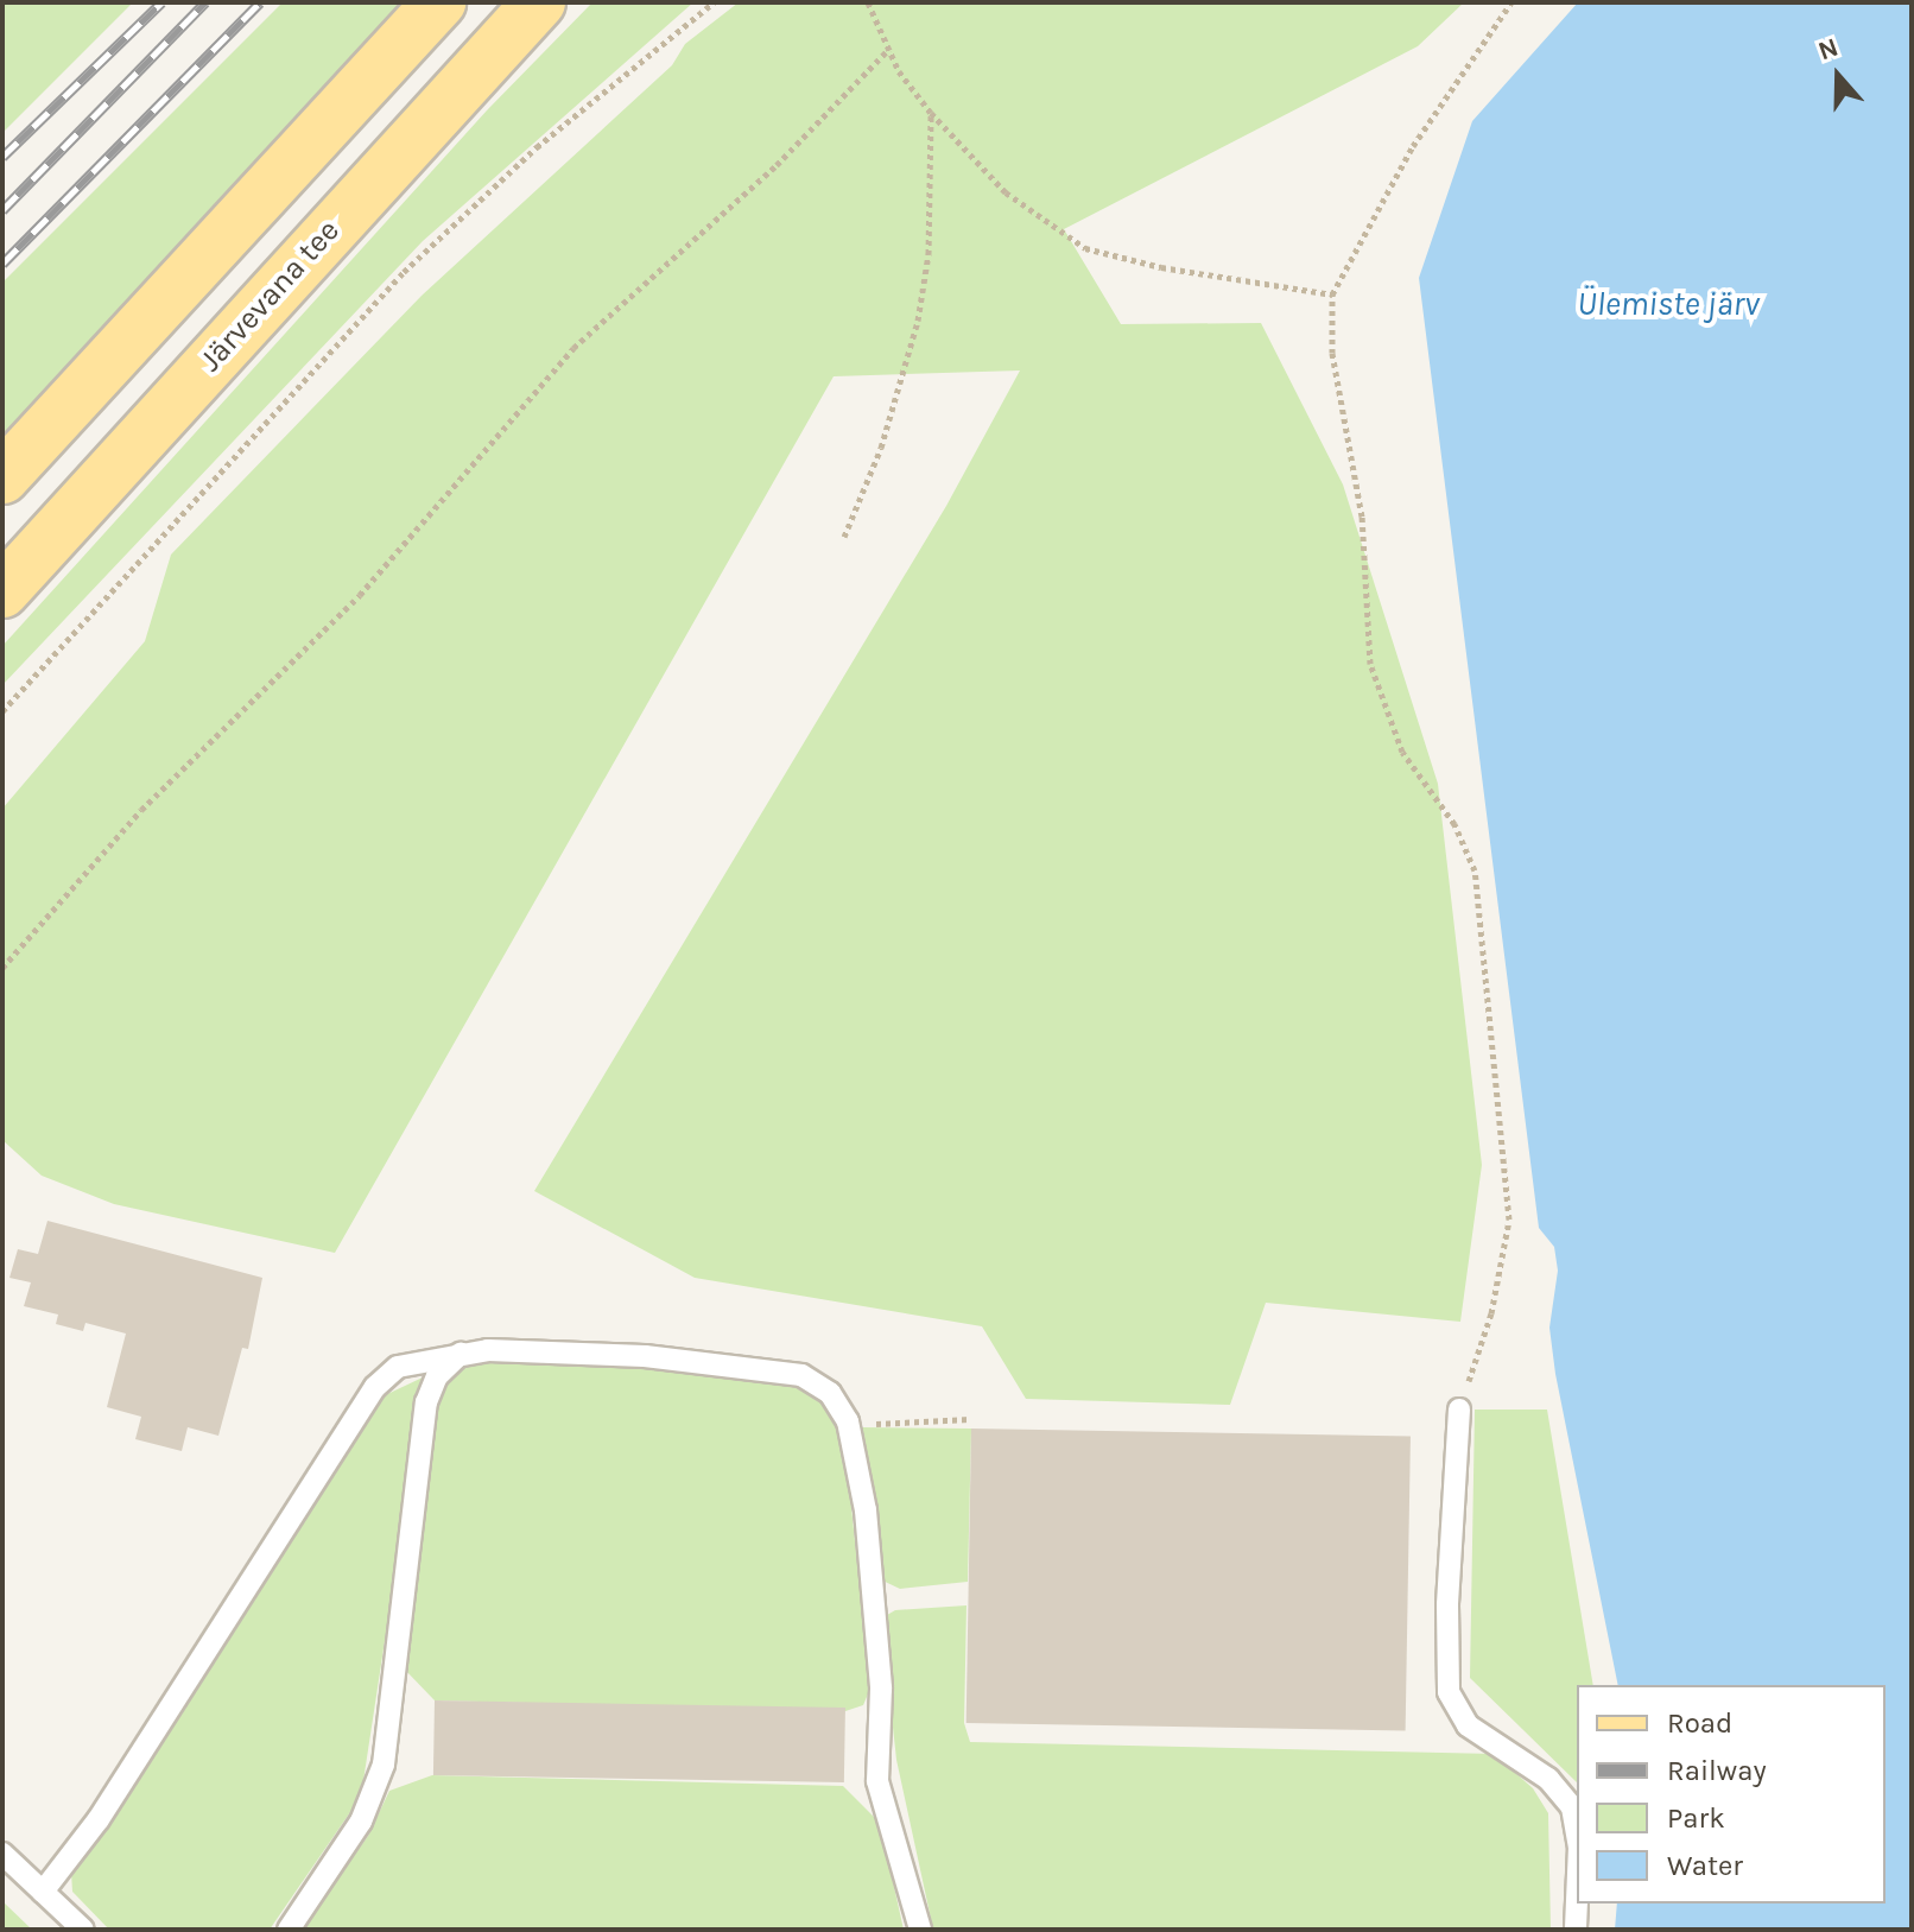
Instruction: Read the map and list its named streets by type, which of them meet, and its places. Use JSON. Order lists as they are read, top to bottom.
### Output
{
  "streets": {
    "main road": ["Järvevana tee"]
  },
  "water": ["Ülemiste järv"],
  "legend": [
    "Road",
    "Railway",
    "Park",
    "Water"
  ],
  "north": "top"
}
